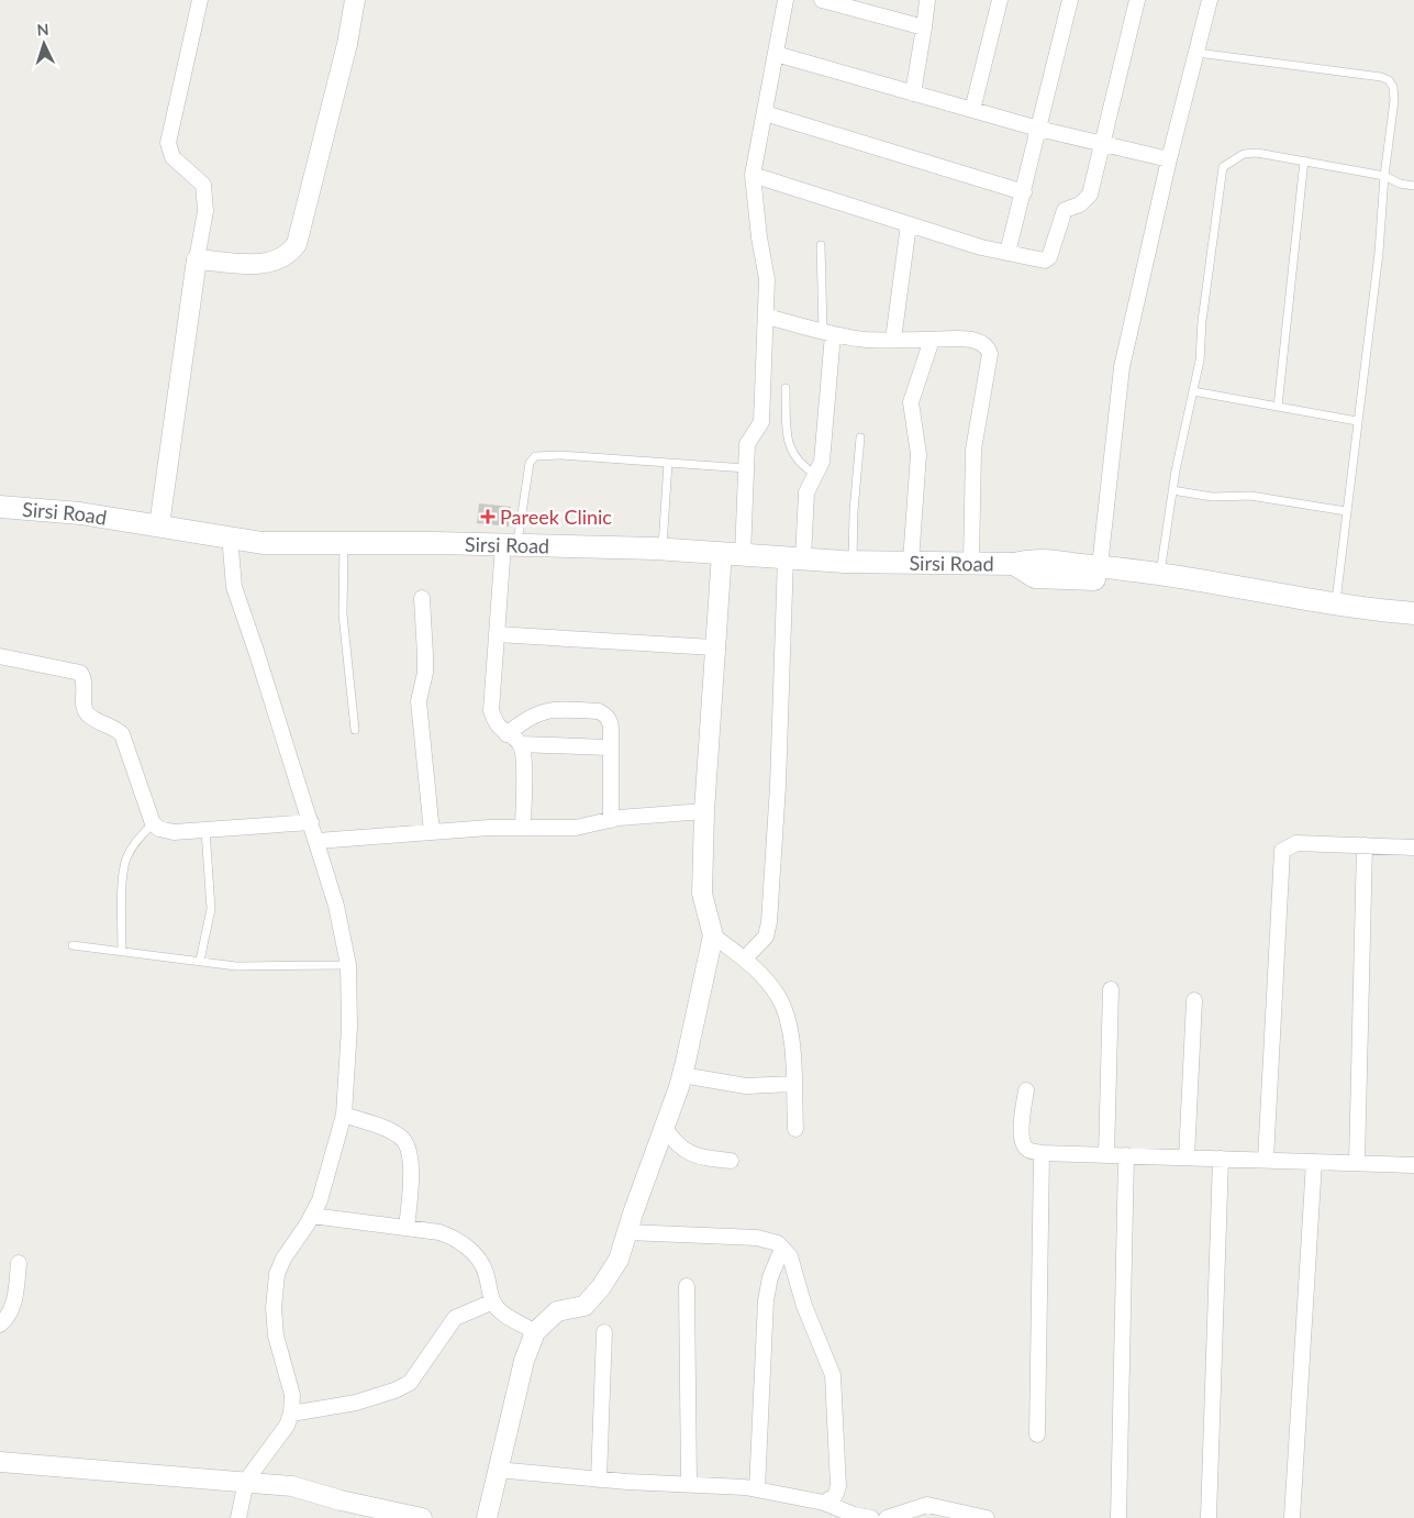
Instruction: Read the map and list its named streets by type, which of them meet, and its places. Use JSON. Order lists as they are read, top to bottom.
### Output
{
  "streets": {
    "main road": ["Sirsi Road"]
  },
  "places": {
    "health": ["Pareek Clinic"]
  },
  "north": "top"
}
